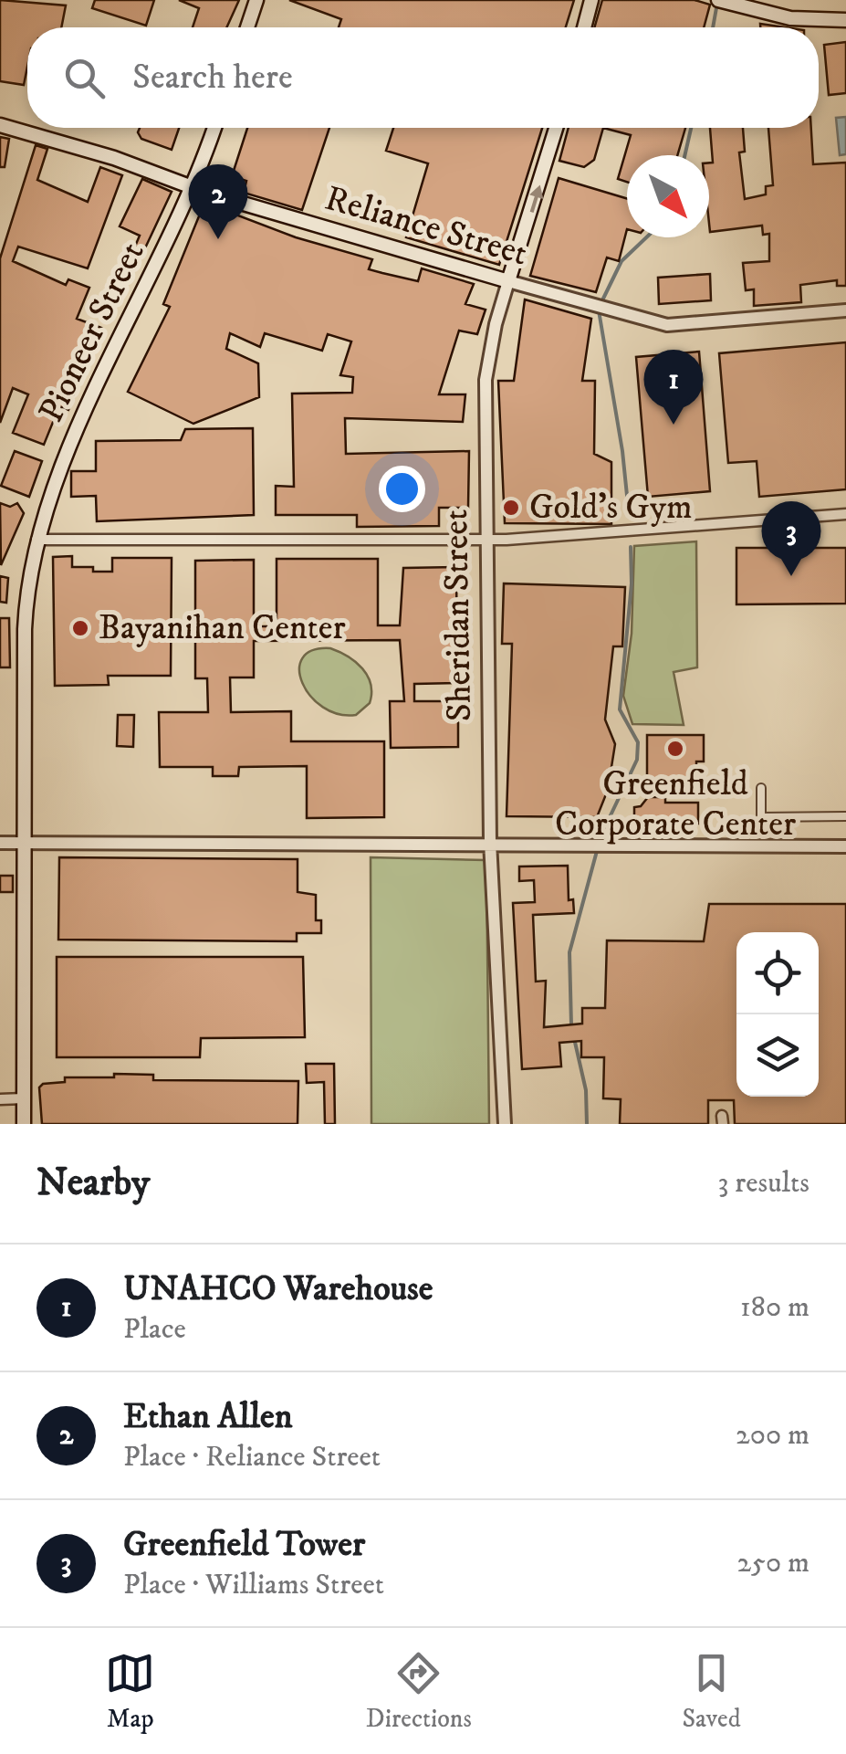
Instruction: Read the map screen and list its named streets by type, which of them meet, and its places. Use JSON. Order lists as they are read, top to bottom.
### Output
{
  "streets": {
    "main road": ["Reliance Street", "Pioneer Street", "Sheridan Street"]
  },
  "crossings": [
    ["Reliance Street", "Pioneer Street"],
    ["Reliance Street", "Sheridan Street"]
  ],
  "places": ["Gold's Gym", "Bayanihan Center", "Greenfield Corporate Center"],
  "north": "bottom right",
  "page": {
    "search": "Search here",
    "pins": ["2", "1", "3"],
    "heading": ["Nearby", "3 results"],
    "list": [
      {
        "mark": "1",
        "name": "UNAHCO Warehouse",
        "note": "Place",
        "value": "180 m"
      },
      {
        "mark": "2",
        "name": "Ethan Allen",
        "note": "Place · Reliance Street",
        "value": "200 m"
      },
      {
        "mark": "3",
        "name": "Greenfield Tower",
        "note": "Place · Williams Street",
        "value": "250 m"
      }
    ],
    "nav": ["Map", "Directions", "Saved"]
  }
}
